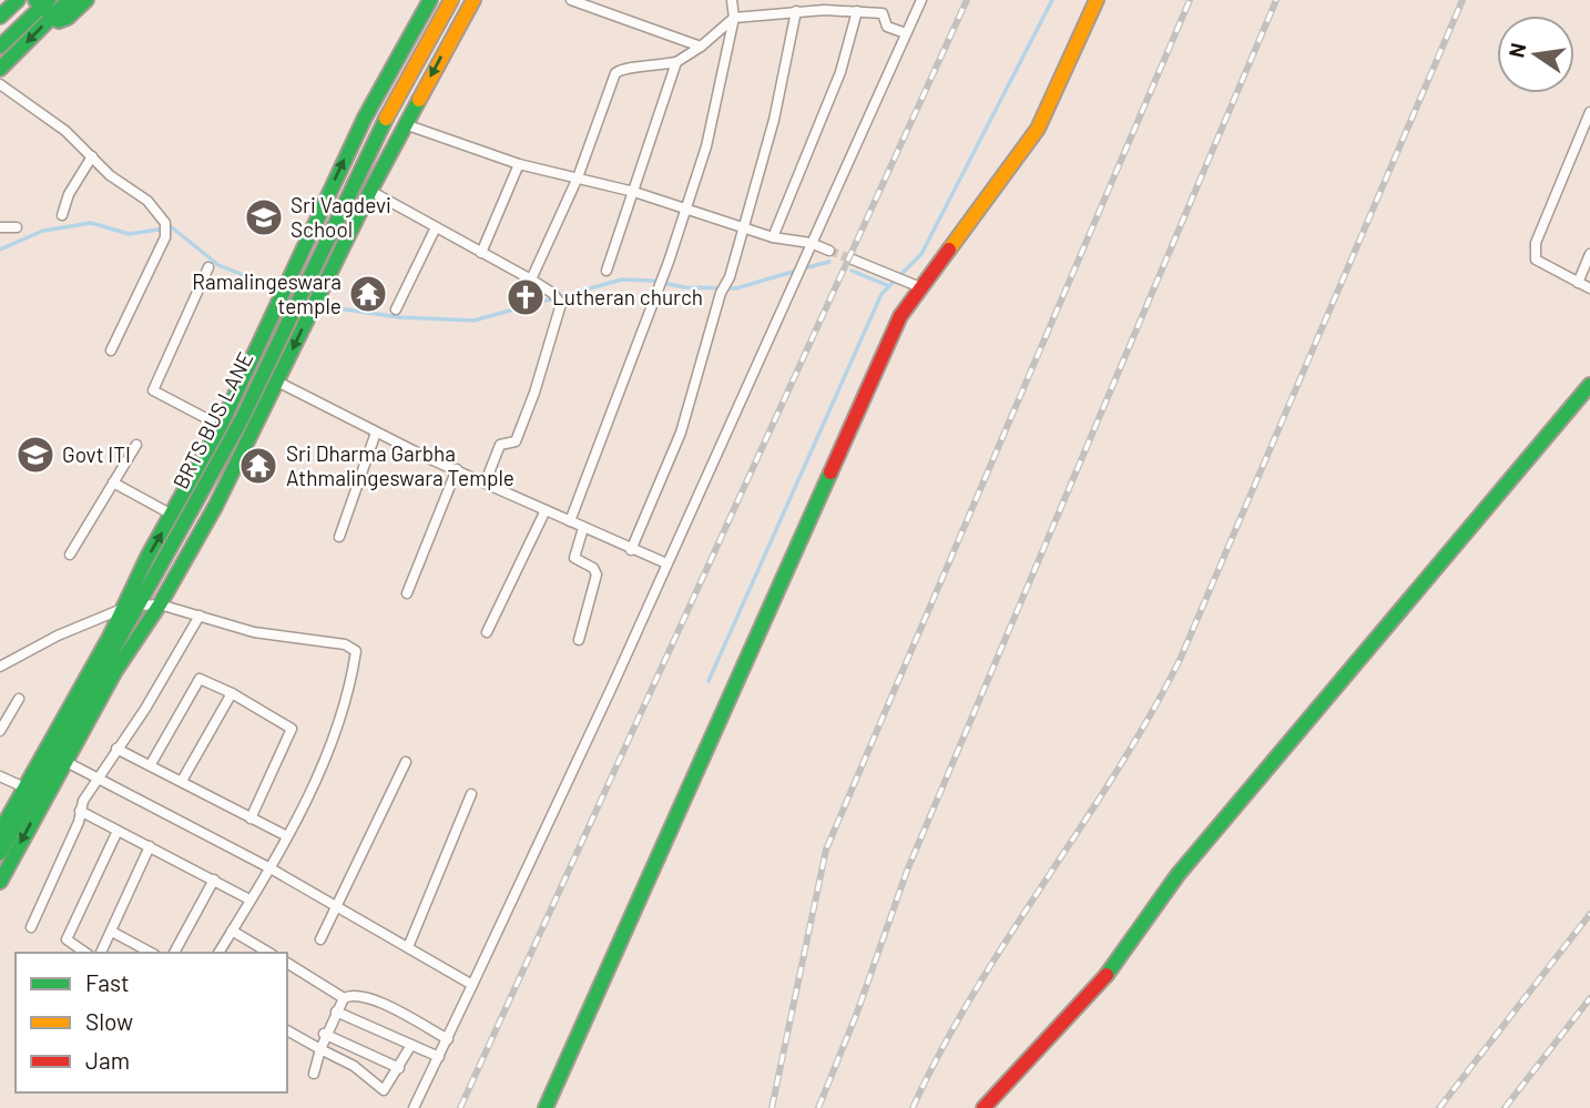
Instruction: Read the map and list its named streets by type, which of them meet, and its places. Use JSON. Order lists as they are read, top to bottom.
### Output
{
  "streets": {
    "main road": ["BRTS BUS LANE"]
  },
  "places": {
    "school or university": ["Sri Vagdevi School", "Govt ITI"],
    "temple": ["Ramalingeswara temple", "Sri Dharma Garbha Athmalingeswara Temple"],
    "church": ["Lutheran church"]
  },
  "legend": ["Fast", "Slow", "Jam"],
  "north": "left"
}
